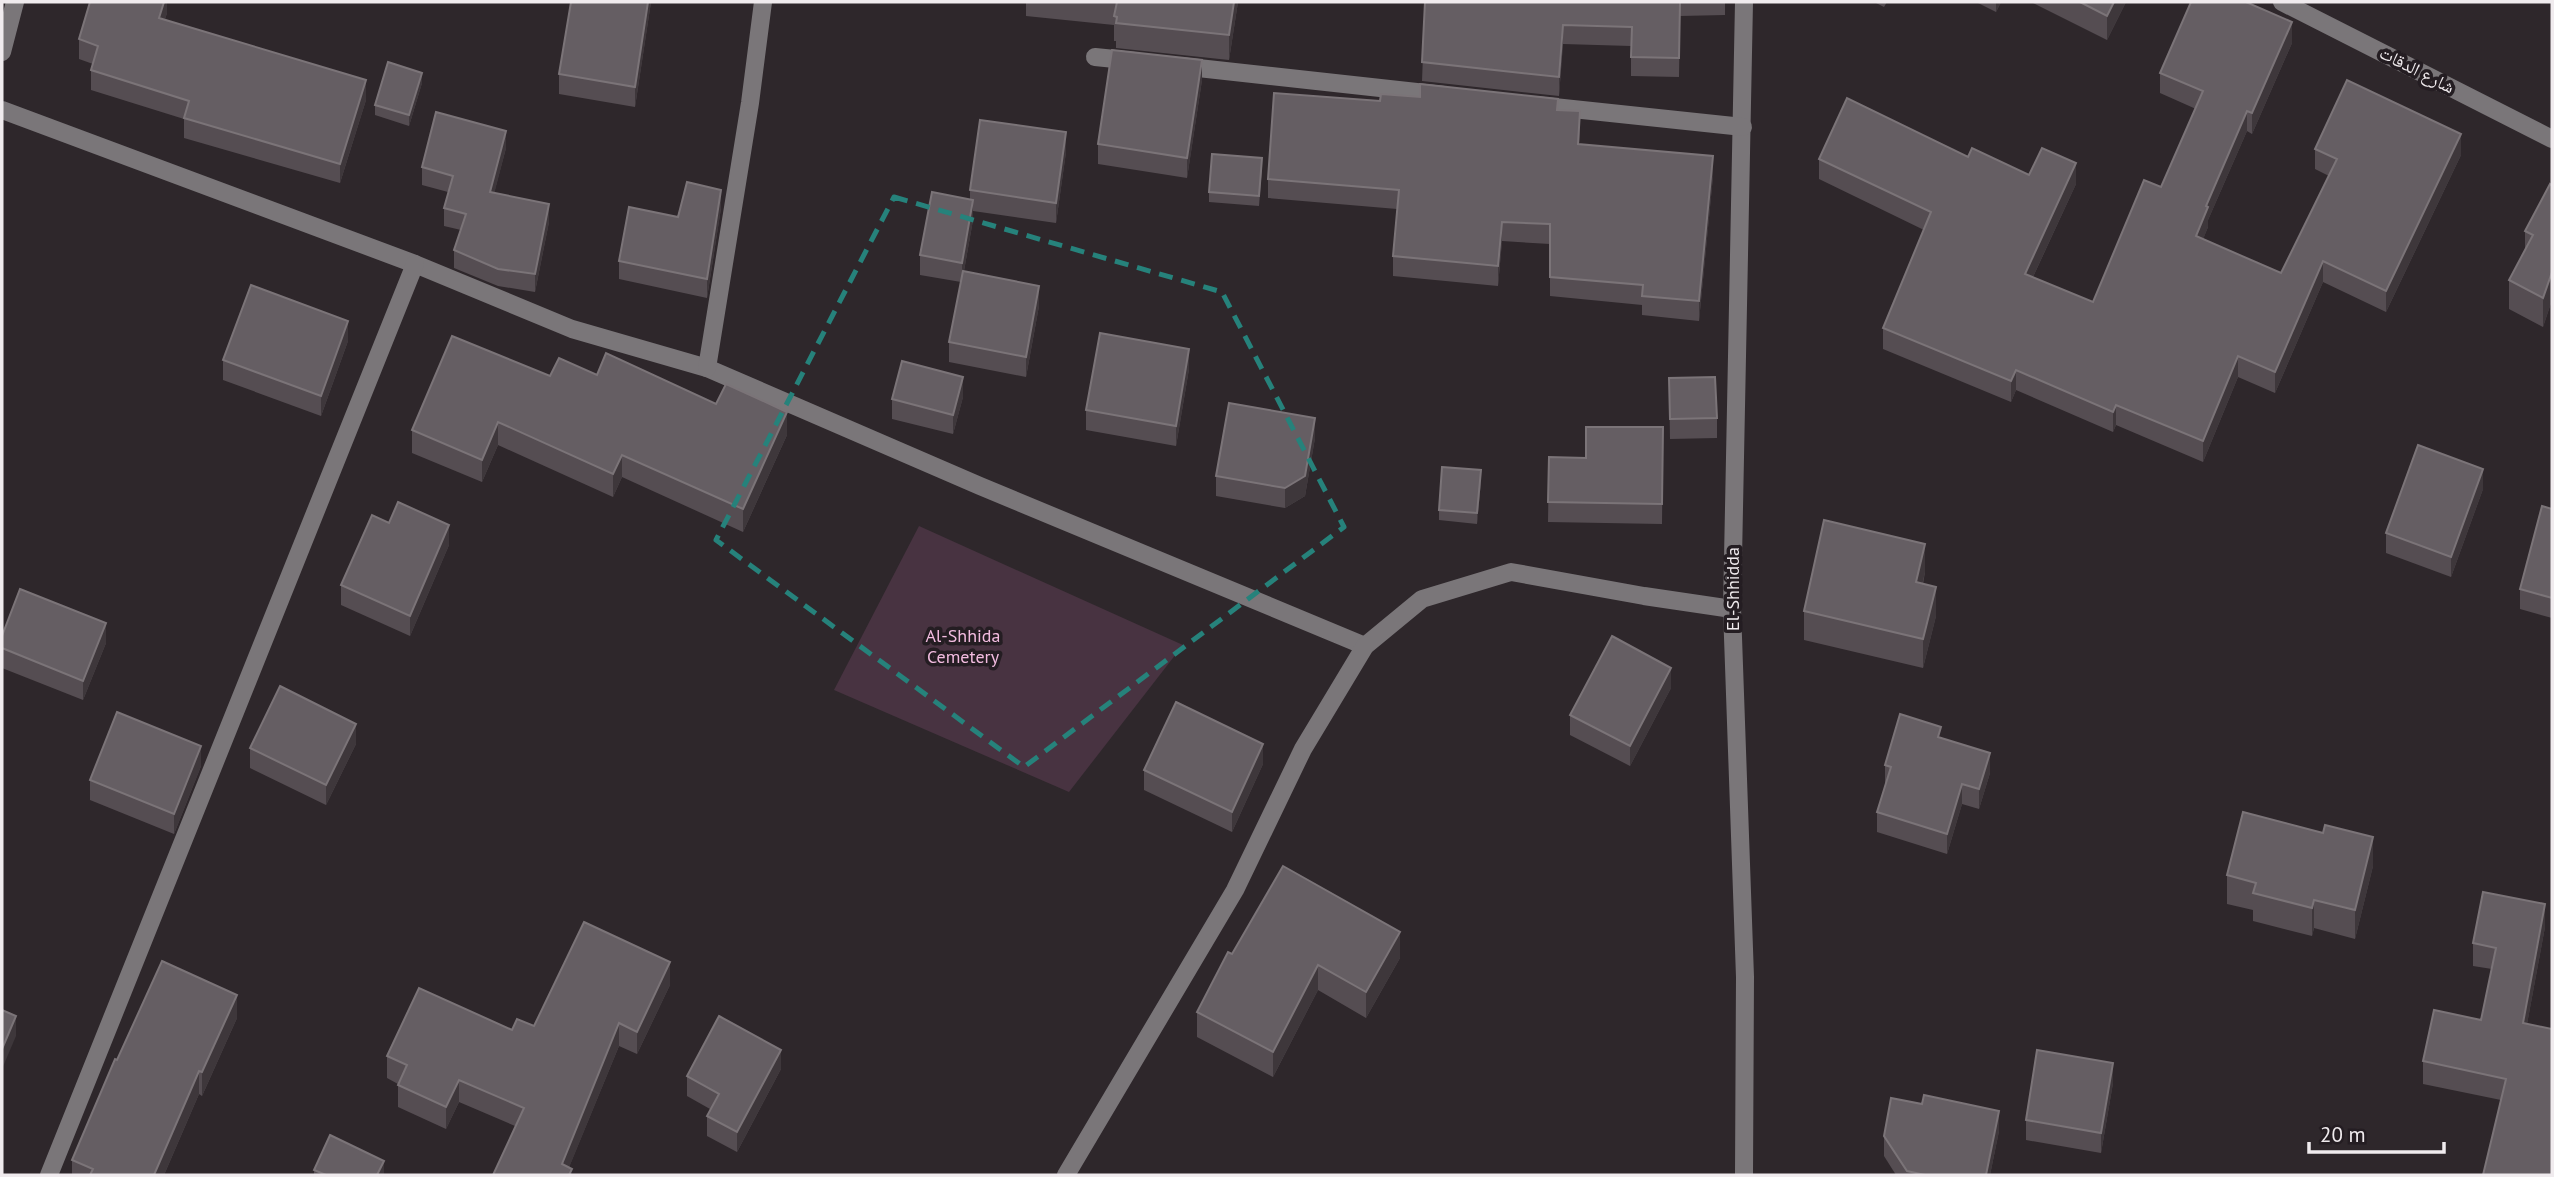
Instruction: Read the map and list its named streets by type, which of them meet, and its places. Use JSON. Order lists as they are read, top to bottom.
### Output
{
  "streets": {
    "street": ["شارع الدقات", "El-Shhidda"]
  },
  "parks": ["Al-Shhida Cemetery"],
  "scale_bar": "20 m"
}
